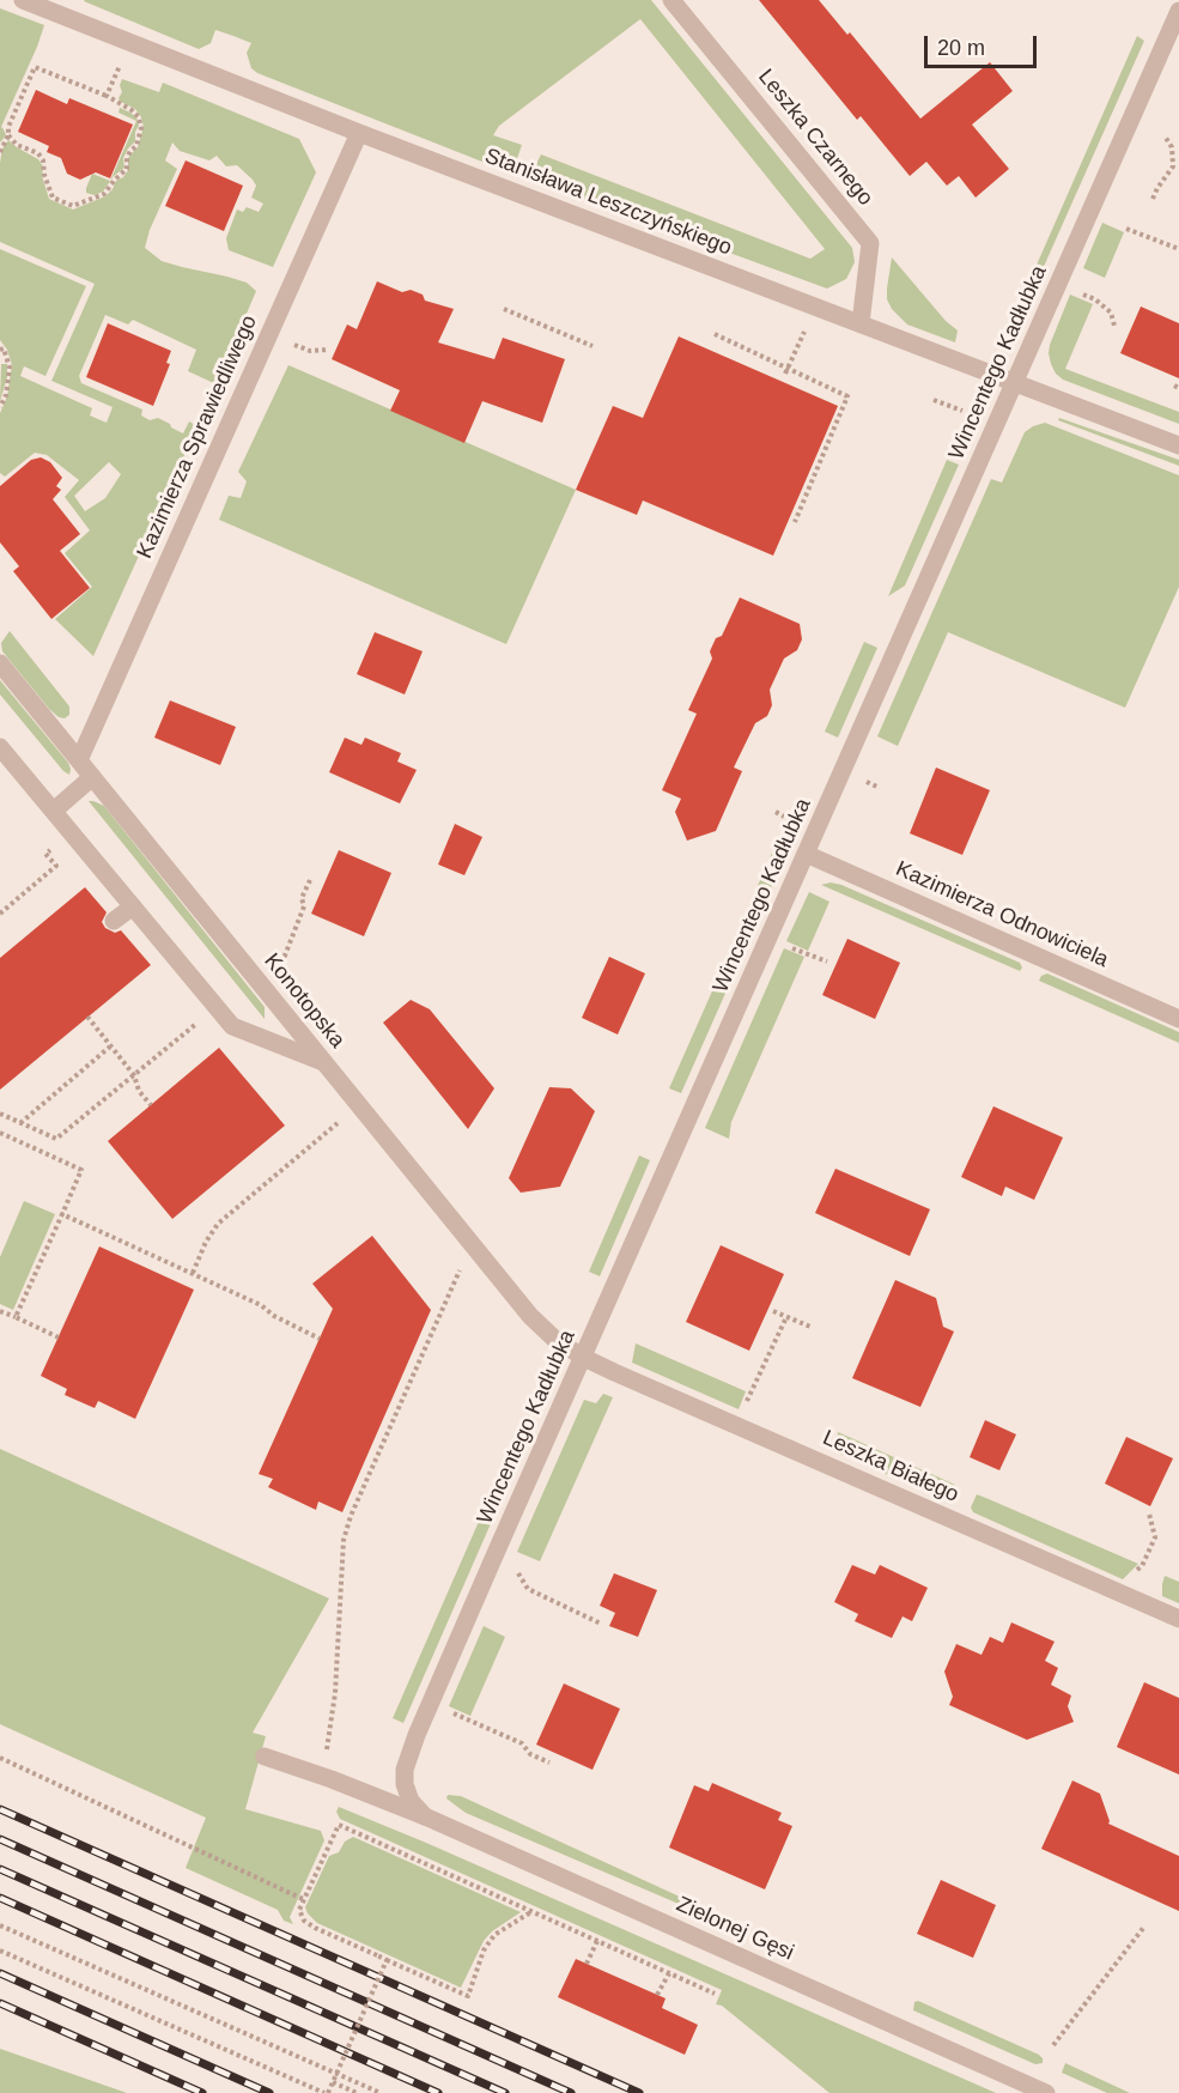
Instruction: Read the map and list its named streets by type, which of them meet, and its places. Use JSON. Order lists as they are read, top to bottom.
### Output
{
  "streets": {
    "street": [
      "Leszka Czarnego",
      "Stanisława Leszczyńskiego",
      "Wincentego Kadłubka",
      "Kazimierza Sprawiedliwego",
      "Kazimierza Odnowiciela",
      "Konotopska",
      "Leszka Białego",
      "Zielonej Gęsi"
    ]
  },
  "crossings": [
    ["Leszka Czarnego", "Stanisława Leszczyńskiego"],
    ["Stanisława Leszczyńskiego", "Wincentego Kadłubka"],
    ["Stanisława Leszczyńskiego", "Kazimierza Sprawiedliwego"],
    ["Wincentego Kadłubka", "Kazimierza Odnowiciela"],
    ["Wincentego Kadłubka", "Konotopska"],
    ["Wincentego Kadłubka", "Leszka Białego"],
    ["Wincentego Kadłubka", "Zielonej Gęsi"],
    ["Kazimierza Sprawiedliwego", "Konotopska"],
    ["Konotopska", "Leszka Białego"]
  ],
  "scale_bar": "20 m"
}
